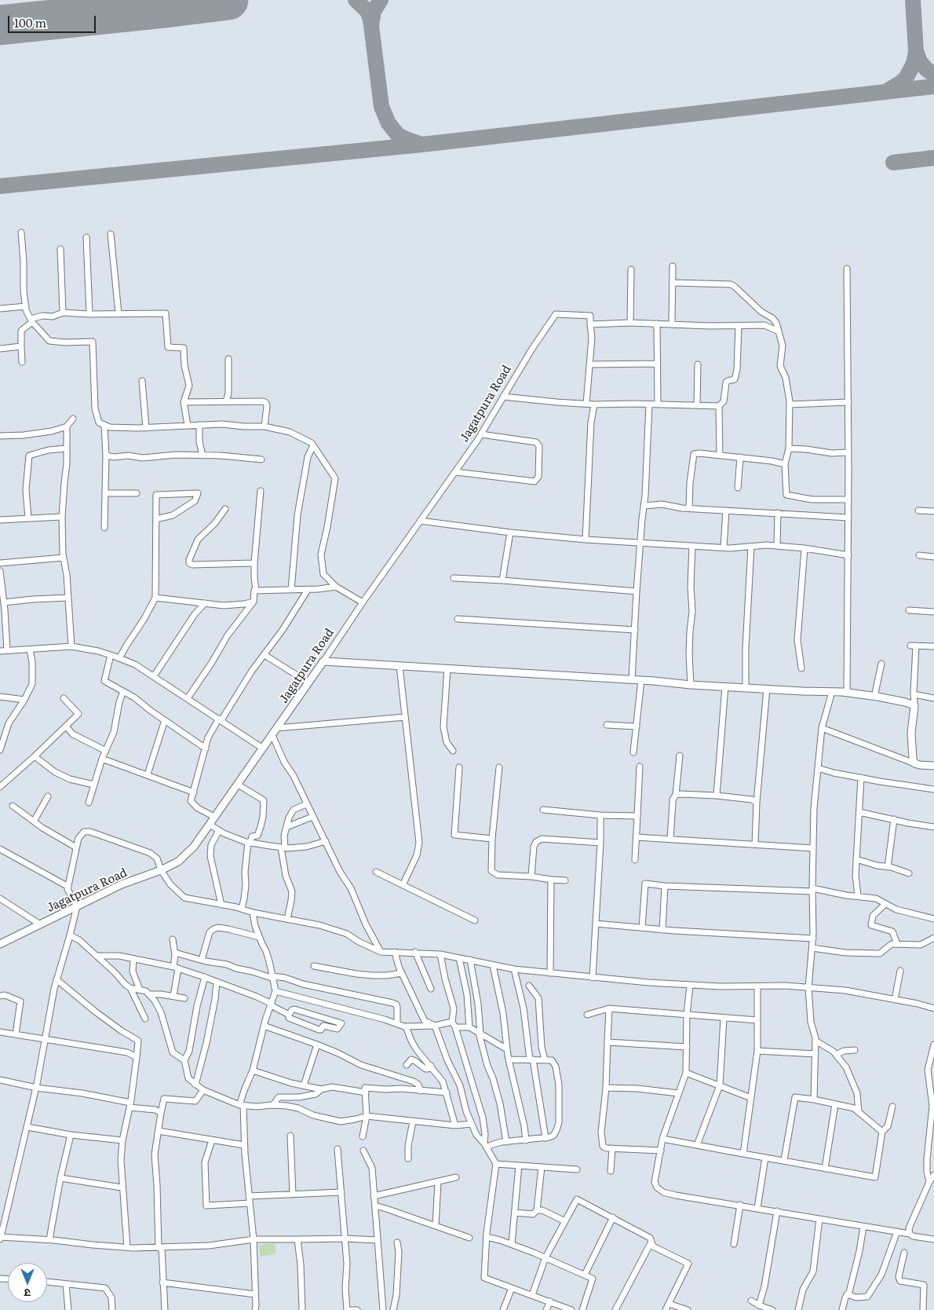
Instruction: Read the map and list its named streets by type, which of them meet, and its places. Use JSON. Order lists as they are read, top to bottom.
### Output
{
  "streets": {
    "street": ["Jagatpura Road"]
  },
  "scale_bar": "100 m",
  "north": "bottom"
}
